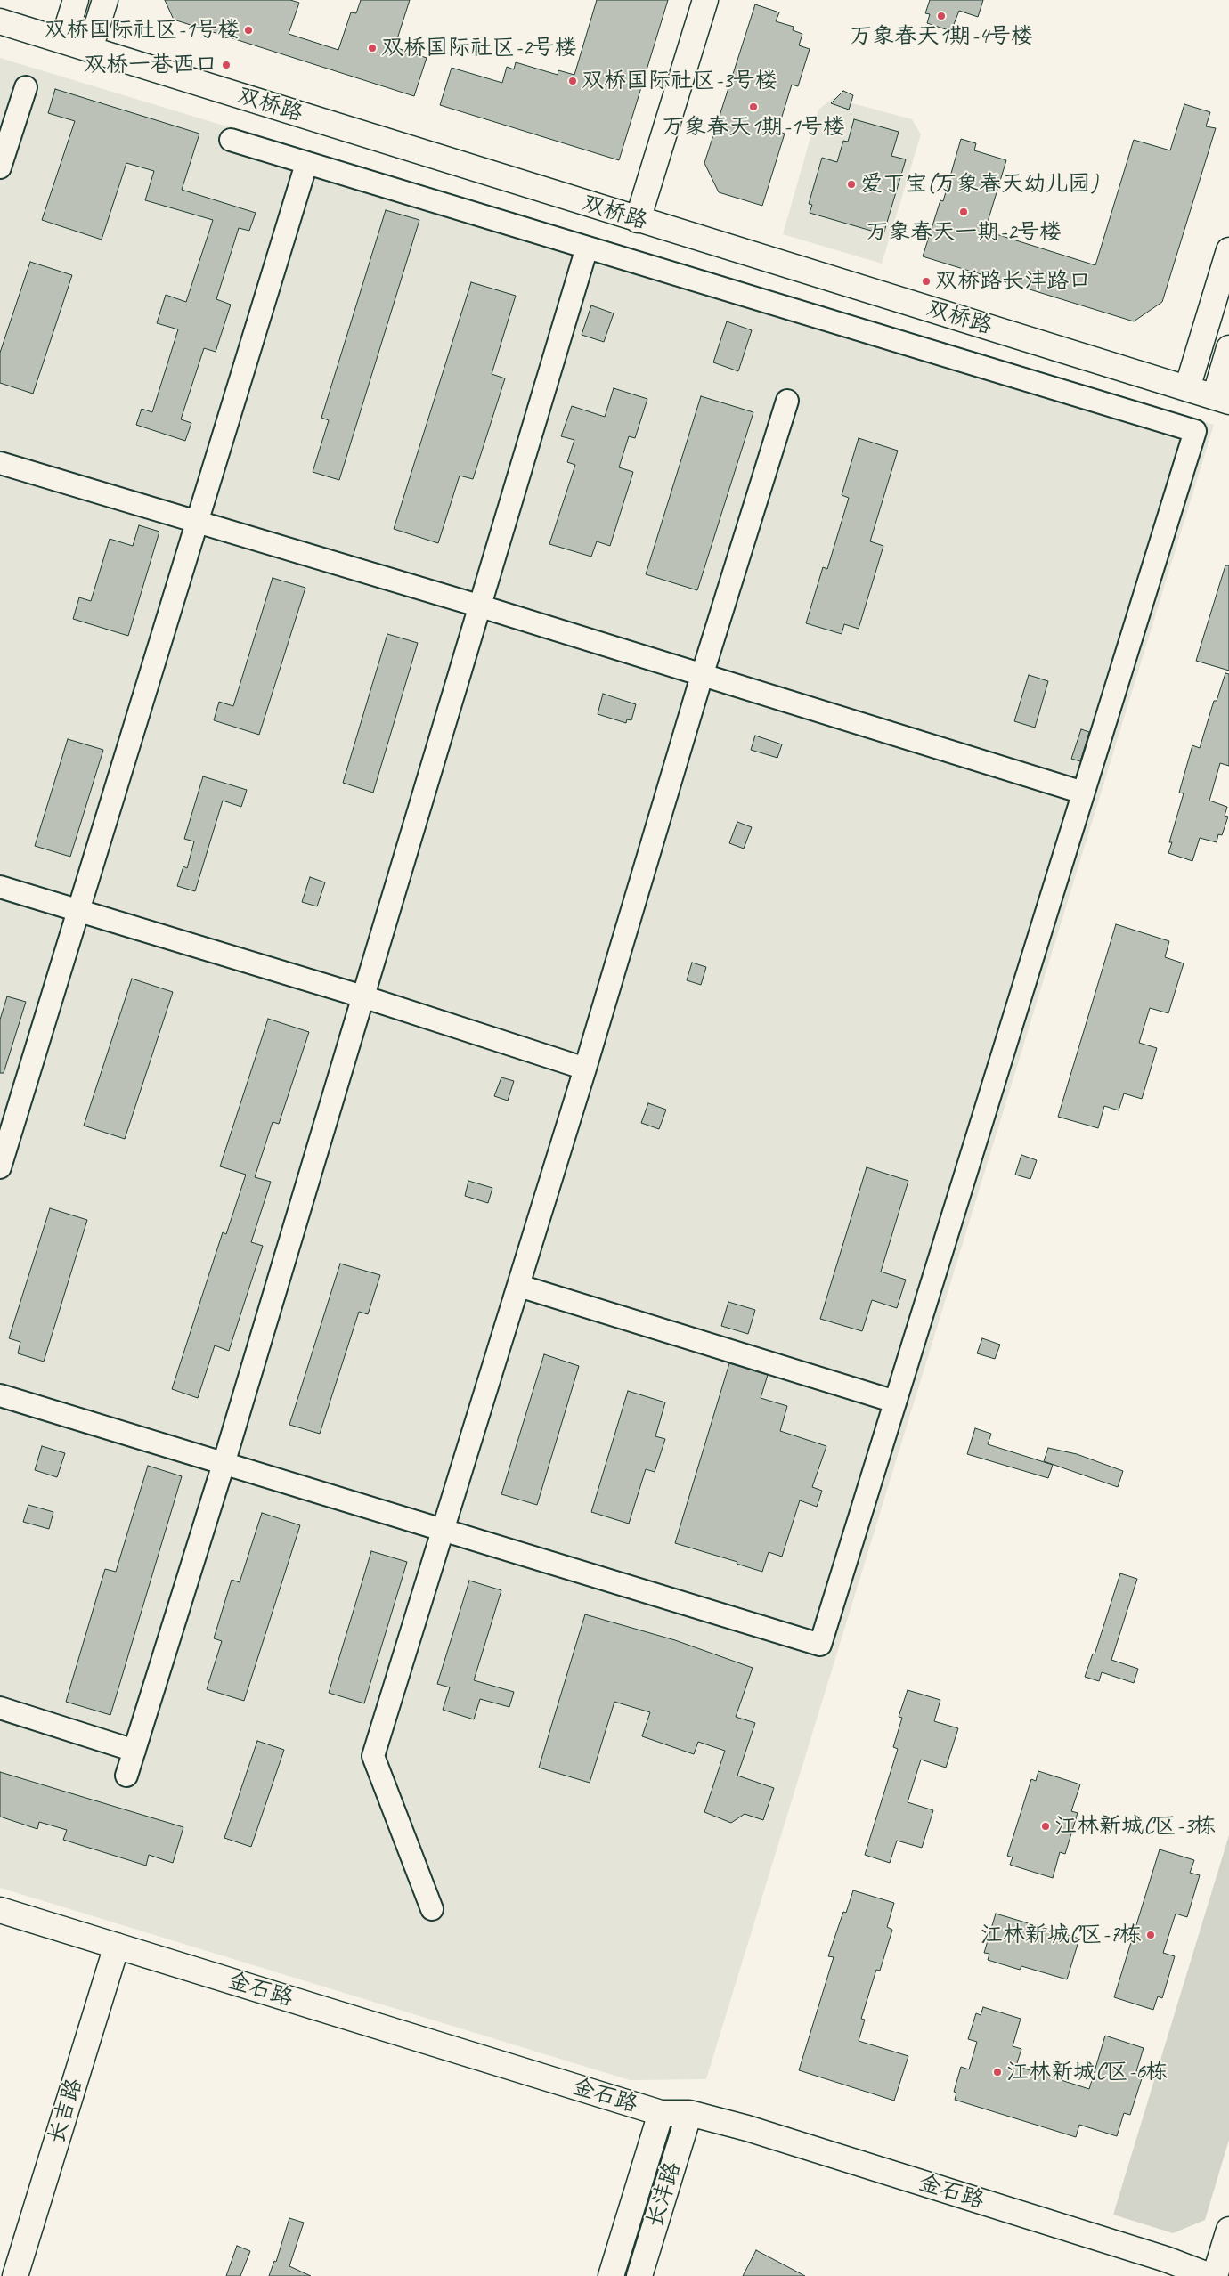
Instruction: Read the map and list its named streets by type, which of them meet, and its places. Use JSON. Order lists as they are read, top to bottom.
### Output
{
  "streets": {
    "main road": [
      "双桥路",
      "金石路",
      "长吉路",
      "长沣路"
    ]
  },
  "crossings": [
    ["金石路", "长吉路"],
    ["金石路", "长沣路"]
  ],
  "places": [
    "万象春天1期-4号楼",
    "双桥国际社区-1号楼",
    "双桥国际社区-2号楼",
    "双桥一巷西口",
    "双桥国际社区-3号楼",
    "万象春天1期-1号楼",
    "爱丁宝(万象春天幼儿园)",
    "万象春天一期-2号楼",
    "双桥路长沣路口",
    "江林新城C区-3栋",
    "江林新城C区-7栋",
    "江林新城C区-6栋"
  ]
}
